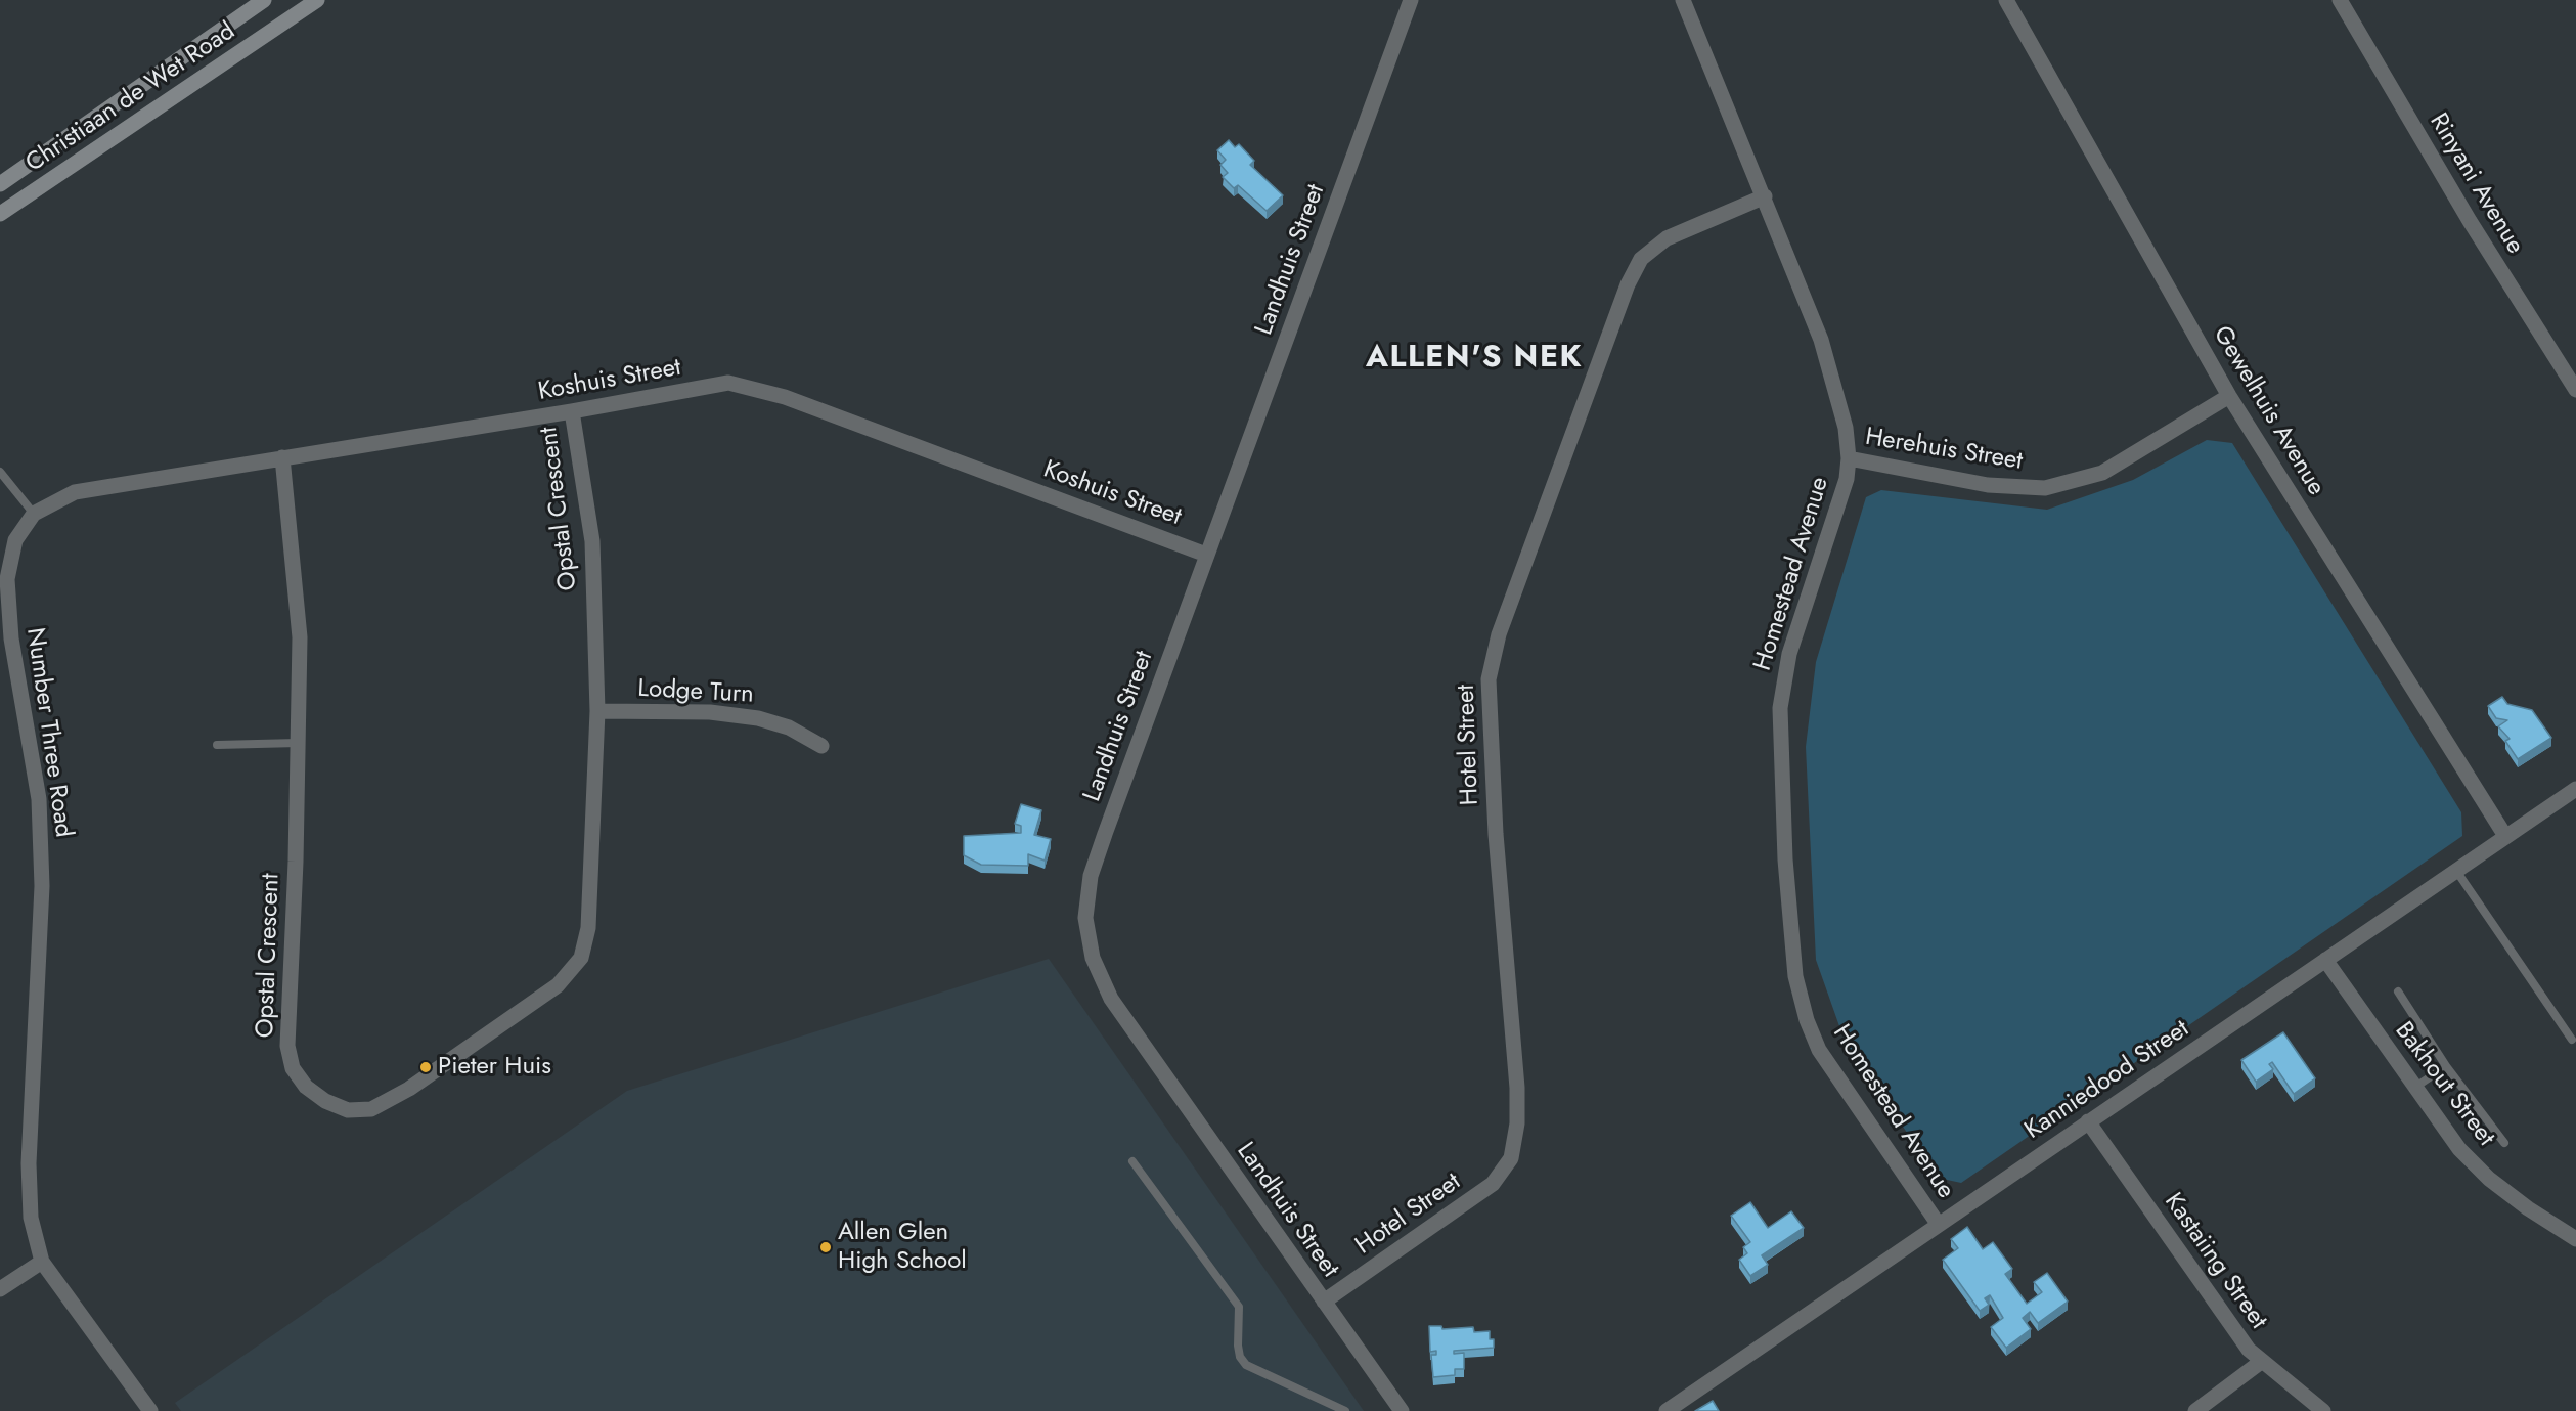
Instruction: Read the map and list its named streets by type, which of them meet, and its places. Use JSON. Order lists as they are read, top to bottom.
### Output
{
  "streets": {
    "main road": ["Christiaan de Wet Road"],
    "street": [
      "Rinyani Avenue",
      "Landhuis Street",
      "Koshuis Street",
      "Gewelhuis Avenue",
      "Herehuis Street",
      "Opstal Crescent",
      "Homestead Avenue",
      "Lodge Turn",
      "Number Three Road",
      "Hotel Street",
      "Kanniedood Street",
      "Bakhout Street",
      "Kastaiing Street"
    ]
  },
  "crossings": [
    ["Landhuis Street", "Koshuis Street"],
    ["Landhuis Street", "Hotel Street"],
    ["Koshuis Street", "Opstal Crescent"],
    ["Koshuis Street", "Number Three Road"],
    ["Gewelhuis Avenue", "Herehuis Street"],
    ["Gewelhuis Avenue", "Kanniedood Street"],
    ["Herehuis Street", "Homestead Avenue"],
    ["Opstal Crescent", "Lodge Turn"],
    ["Homestead Avenue", "Hotel Street"],
    ["Homestead Avenue", "Kanniedood Street"],
    ["Kanniedood Street", "Bakhout Street"],
    ["Kanniedood Street", "Kastaiing Street"]
  ],
  "districts": ["ALLEN'S NEK"],
  "places": ["Pieter Huis", "Allen Glen High School"]
}
